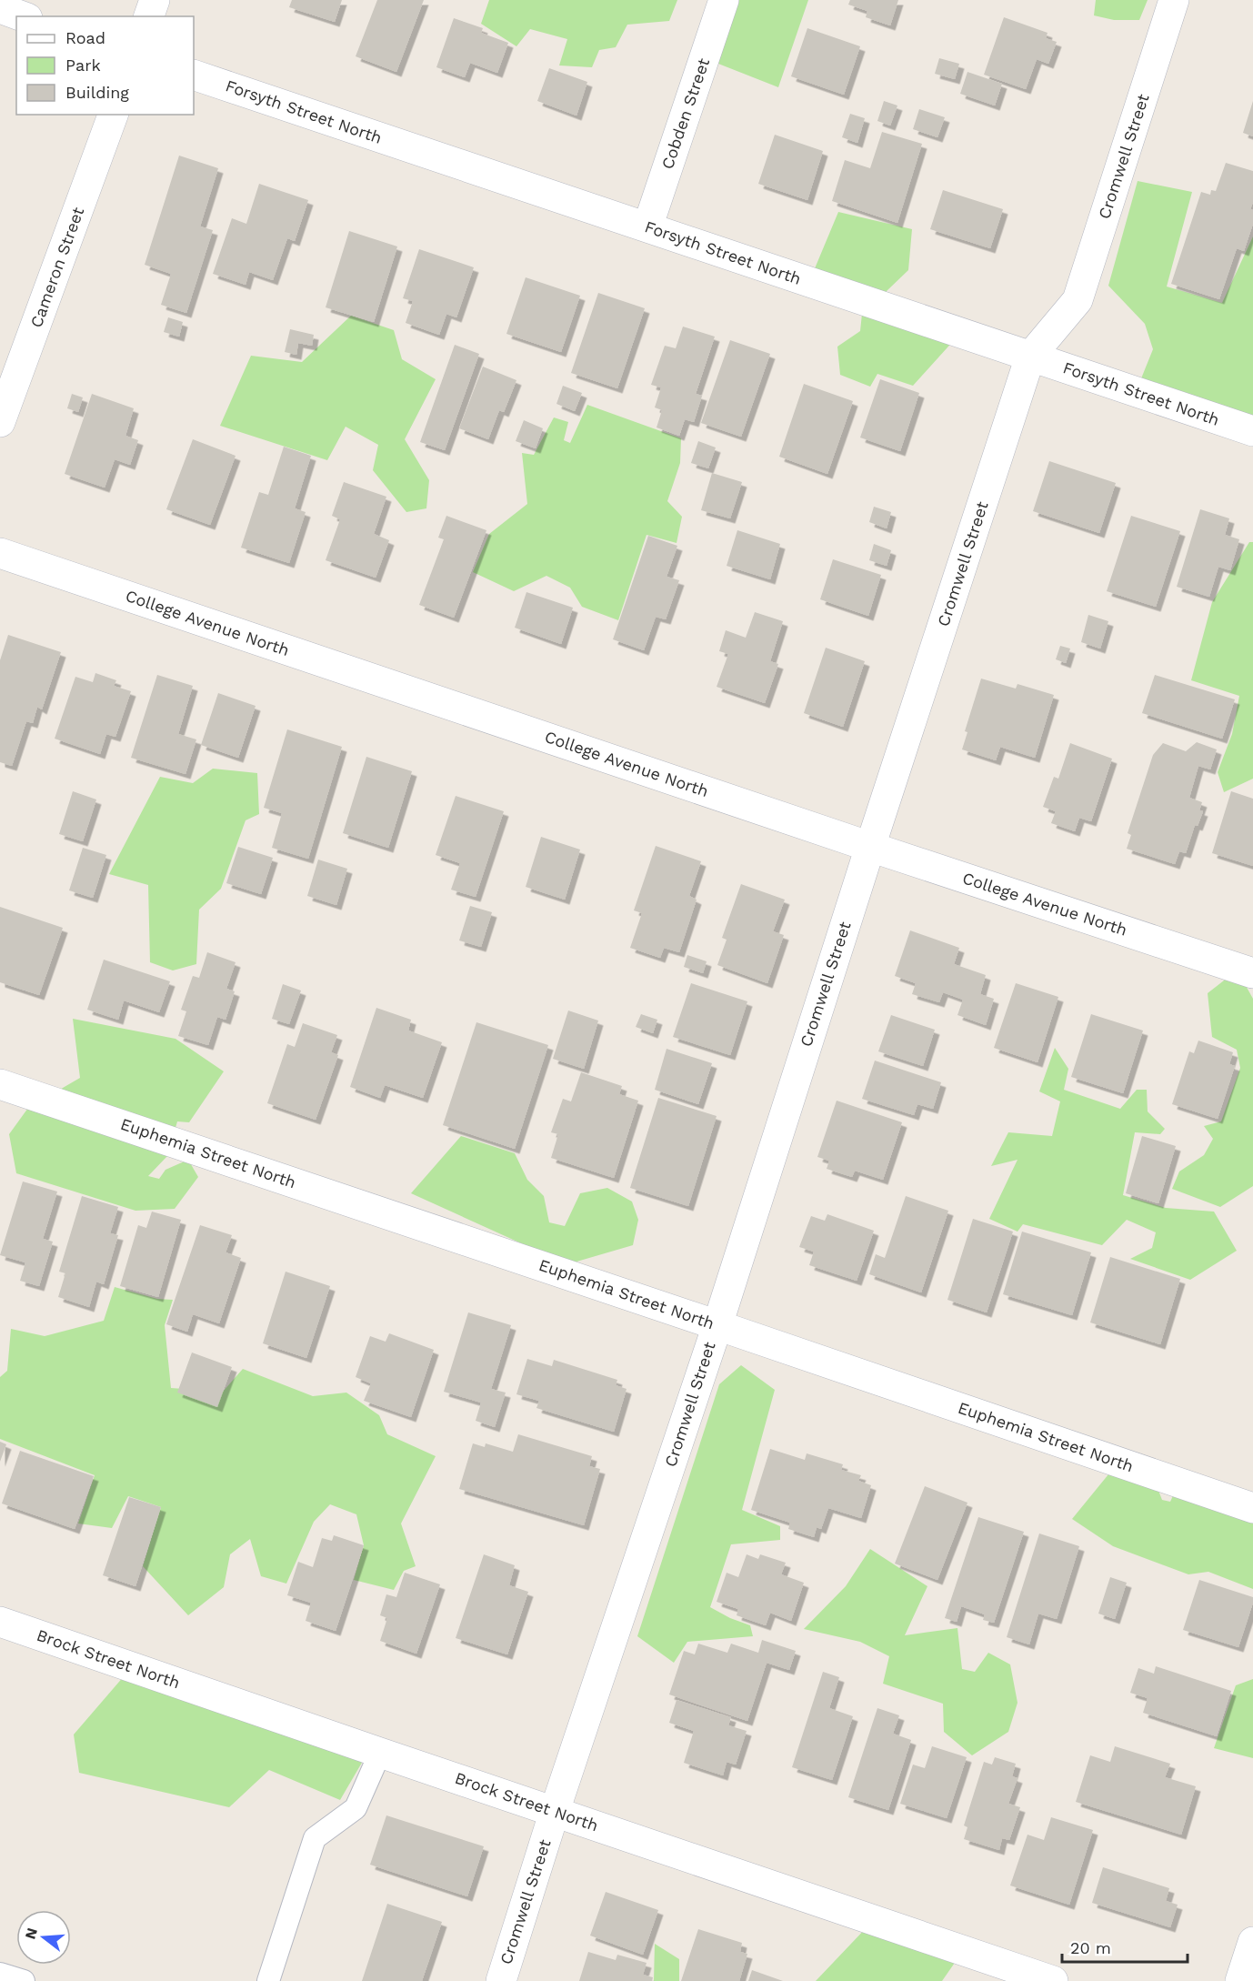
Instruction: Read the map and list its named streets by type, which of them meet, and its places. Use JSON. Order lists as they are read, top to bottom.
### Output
{
  "streets": {
    "street": [
      "Forsyth Street North",
      "Cobden Street",
      "Cromwell Street",
      "Cameron Street",
      "College Avenue North",
      "Euphemia Street North",
      "Brock Street North"
    ]
  },
  "crossings": [
    ["Forsyth Street North", "Cobden Street"],
    ["Forsyth Street North", "Cromwell Street"],
    ["Cromwell Street", "College Avenue North"],
    ["Cromwell Street", "Euphemia Street North"],
    ["Cromwell Street", "Brock Street North"]
  ],
  "legend": ["Road", "Park", "Building"],
  "scale_bar": "20 m",
  "north": "left"
}
